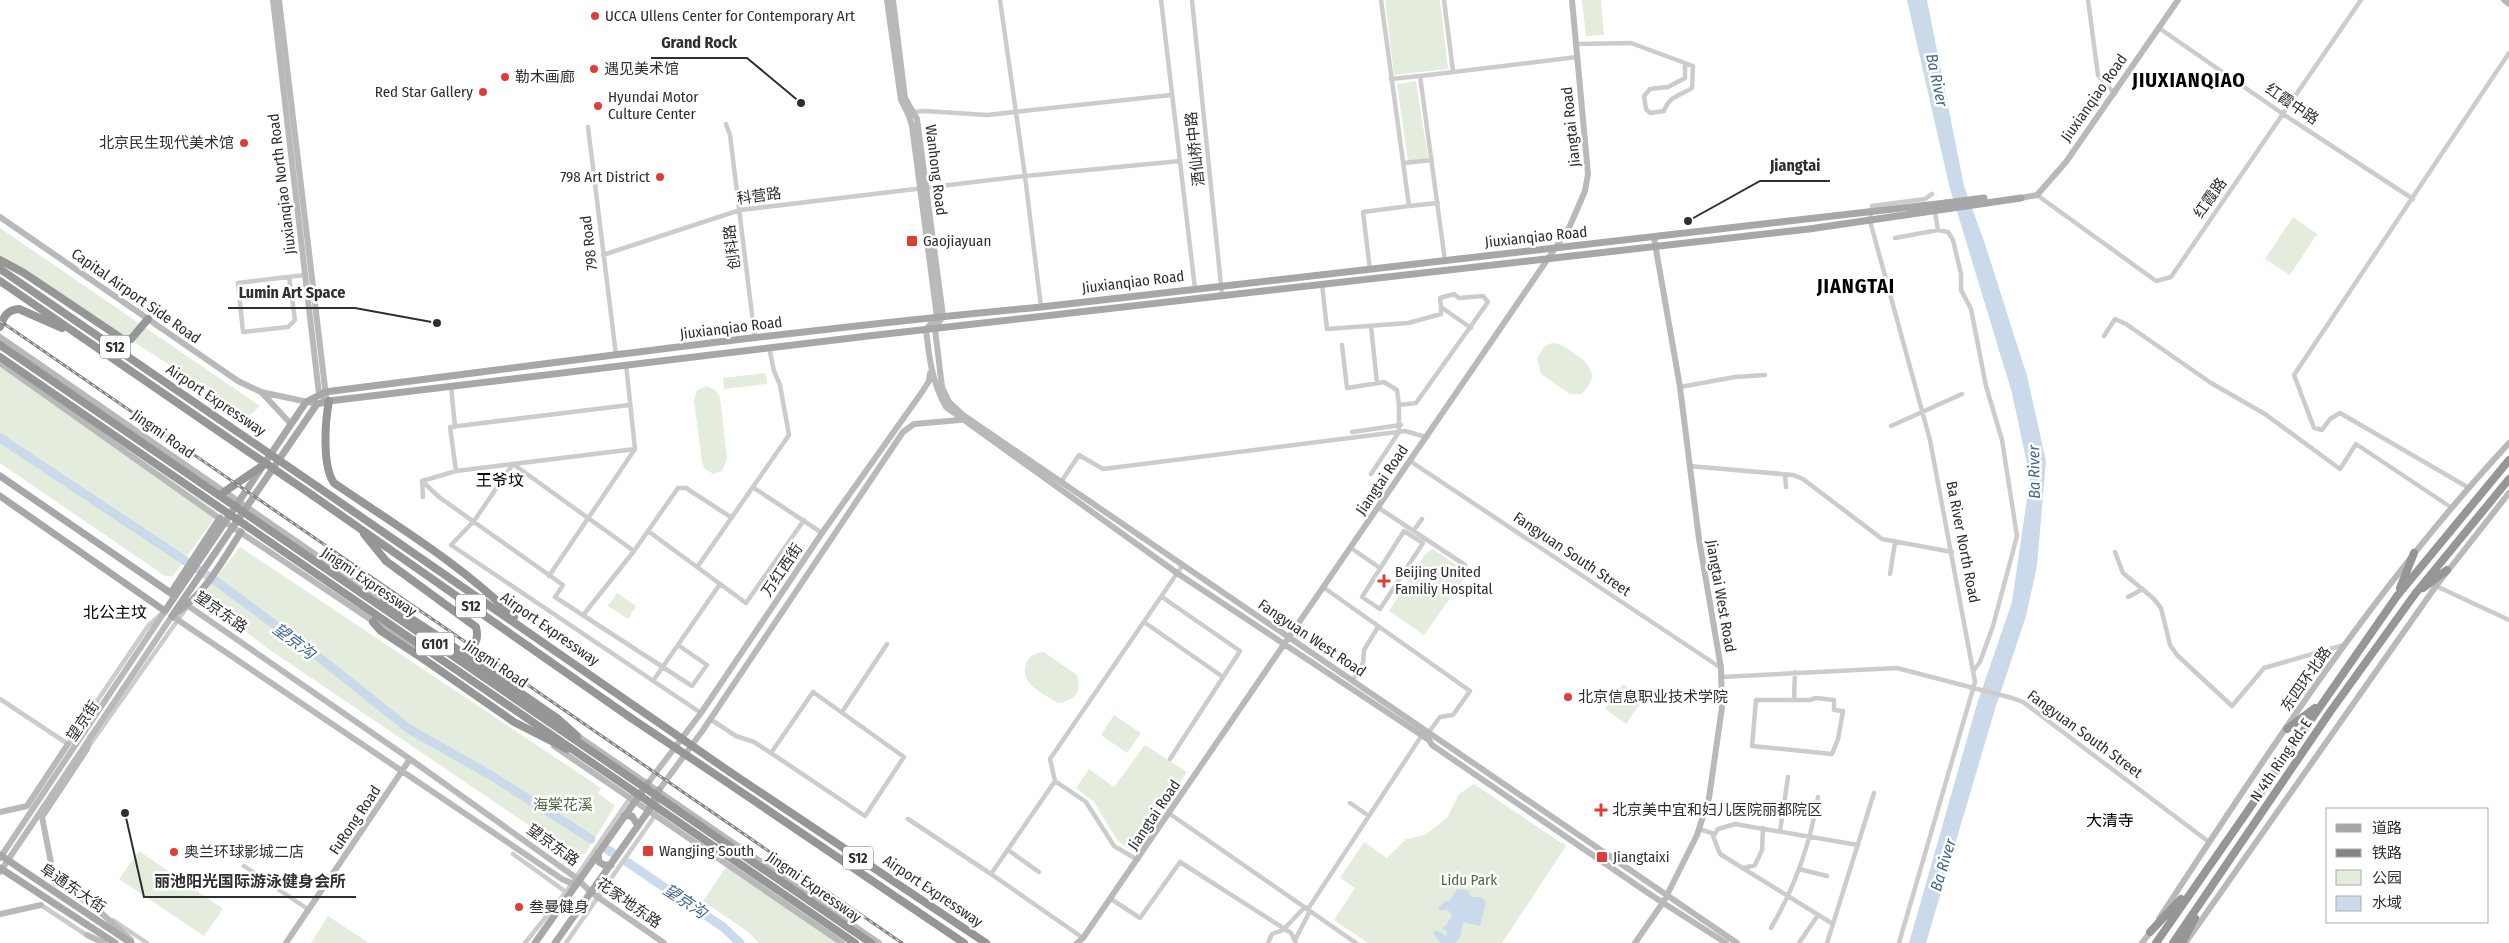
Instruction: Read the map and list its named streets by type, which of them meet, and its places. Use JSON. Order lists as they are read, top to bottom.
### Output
{
  "streets": {
    "highway": [
      "S12",
      "Airport Expressway",
      "Jingmi Expressway",
      "G101",
      "N 4th Ring Rd. E"
    ],
    "main road": [
      "Jiuxianqiao Road",
      "Jiangtai Road",
      "Wanhong Road",
      "Jiuxianqiao North Road",
      "Capital Airport Side Road",
      "Jingmi Road",
      "万红西街",
      "Jiangtai West Road",
      "望京东路",
      "Fangyuan West Road",
      "东四环北路",
      "望京街",
      "FuRong Road",
      "阜通东大街",
      "花家地东路"
    ],
    "street": [
      "红霞中路",
      "酒仙桥中路",
      "科营路",
      "红霞路",
      "798 Road",
      "创科路",
      "Ba River North Road",
      "Fangyuan South Street"
    ]
  },
  "crossings": [
    ["Jiuxianqiao Road", "红霞中路"],
    ["Jiuxianqiao Road", "Jiangtai Road"],
    ["Jiuxianqiao Road", "酒仙桥中路"],
    ["Jiuxianqiao Road", "Wanhong Road"],
    ["Jiuxianqiao Road", "Jiuxianqiao North Road"],
    ["Jiuxianqiao Road", "红霞路"],
    ["Jiuxianqiao Road", "798 Road"],
    ["Jiuxianqiao Road", "创科路"],
    ["Jiuxianqiao Road", "Ba River North Road"],
    ["Jiuxianqiao Road", "Jiangtai West Road"],
    ["Jiuxianqiao Road", "Fangyuan West Road"],
    ["红霞中路", "红霞路"],
    ["Jiangtai Road", "Fangyuan South Street"],
    ["Jiangtai Road", "Fangyuan West Road"],
    ["Wanhong Road", "科营路"],
    ["科营路", "798 Road"],
    ["科营路", "创科路"],
    ["Jingmi Road", "万红西街"],
    ["Ba River North Road", "Fangyuan South Street"],
    ["Fangyuan South Street", "Jiangtai West Road"],
    ["Fangyuan South Street", "东四环北路"],
    ["万红西街", "Fangyuan West Road"],
    ["Jiangtai West Road", "Fangyuan West Road"],
    ["望京东路", "望京街"],
    ["望京东路", "FuRong Road"],
    ["望京东路", "花家地东路"],
    ["望京街", "阜通东大街"]
  ],
  "districts": [
    "JIUXIANQIAO",
    "JIANGTAI",
    "王爷坟",
    "北公主坟",
    "大清寺"
  ],
  "water": ["Ba River", "望京沟"],
  "parks": ["海棠花溪", "Lidu Park"],
  "places": {
    "other": [
      "UCCA Ullens Center for Contemporary Art",
      "遇见美术馆",
      "勒木画廊",
      "Red Star Gallery",
      "Grand Rock",
      "Hyundai Motor Culture Center",
      "北京民生现代美术馆",
      "798 Art District",
      "Jiangtai",
      "Lumin Art Space",
      "北京信息职业技术学院",
      "丽池阳光国际游泳健身会所",
      "奥兰环球影城二店",
      "叁曼健身"
    ],
    "transit": ["Gaojiayuan", "Wangjing South", "Jiangtaixi"],
    "health": ["Beijing United Familiy Hospital", "北京美中宜和妇儿医院丽都院区"]
  },
  "legend": [
    "道路",
    "铁路",
    "公园",
    "水域"
  ]
}
